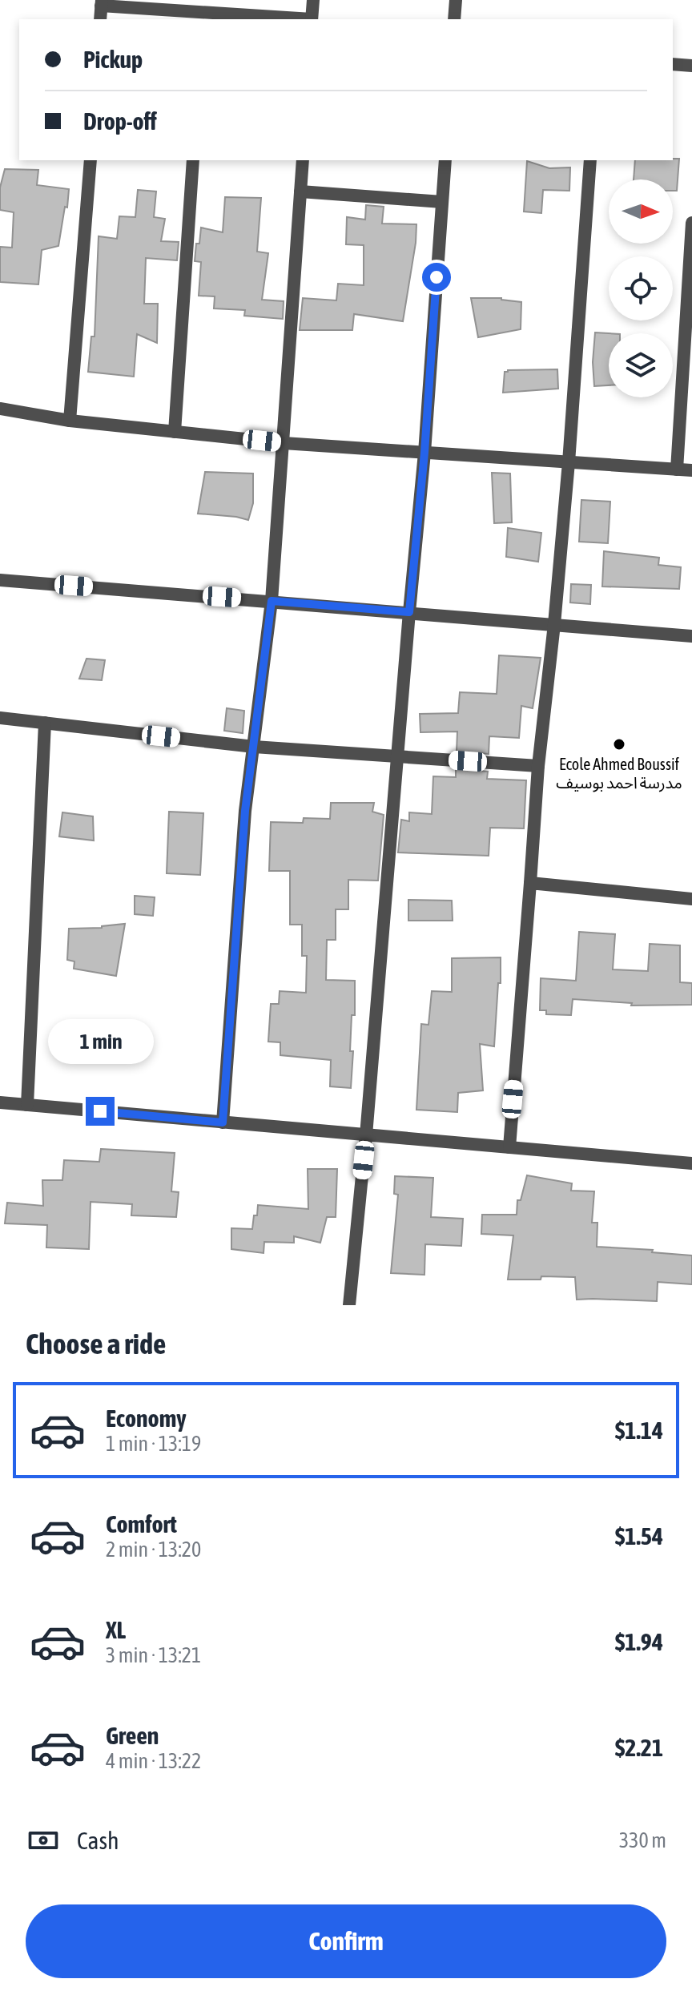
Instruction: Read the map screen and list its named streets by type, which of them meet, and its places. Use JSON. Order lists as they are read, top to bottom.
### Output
{
  "places": ["Ecole Ahmed Boussif مدرسة احمد بوسيف"],
  "north": "right",
  "page": {
    "banner": ["Pickup", "Drop-off"],
    "bubble": "1 min",
    "heading": "Choose a ride",
    "list": [
      {
        "name": "Economy",
        "note": "1 min · 13:19",
        "value": "$1.14"
      },
      {
        "name": "Comfort",
        "note": "2 min · 13:20",
        "value": "$1.54"
      },
      {
        "name": "XL",
        "note": "3 min · 13:21",
        "value": "$1.94"
      },
      {
        "name": "Green",
        "note": "4 min · 13:22",
        "value": "$2.21"
      }
    ],
    "pay": ["Cash", "330 m"],
    "buttons": "Confirm"
  }
}
